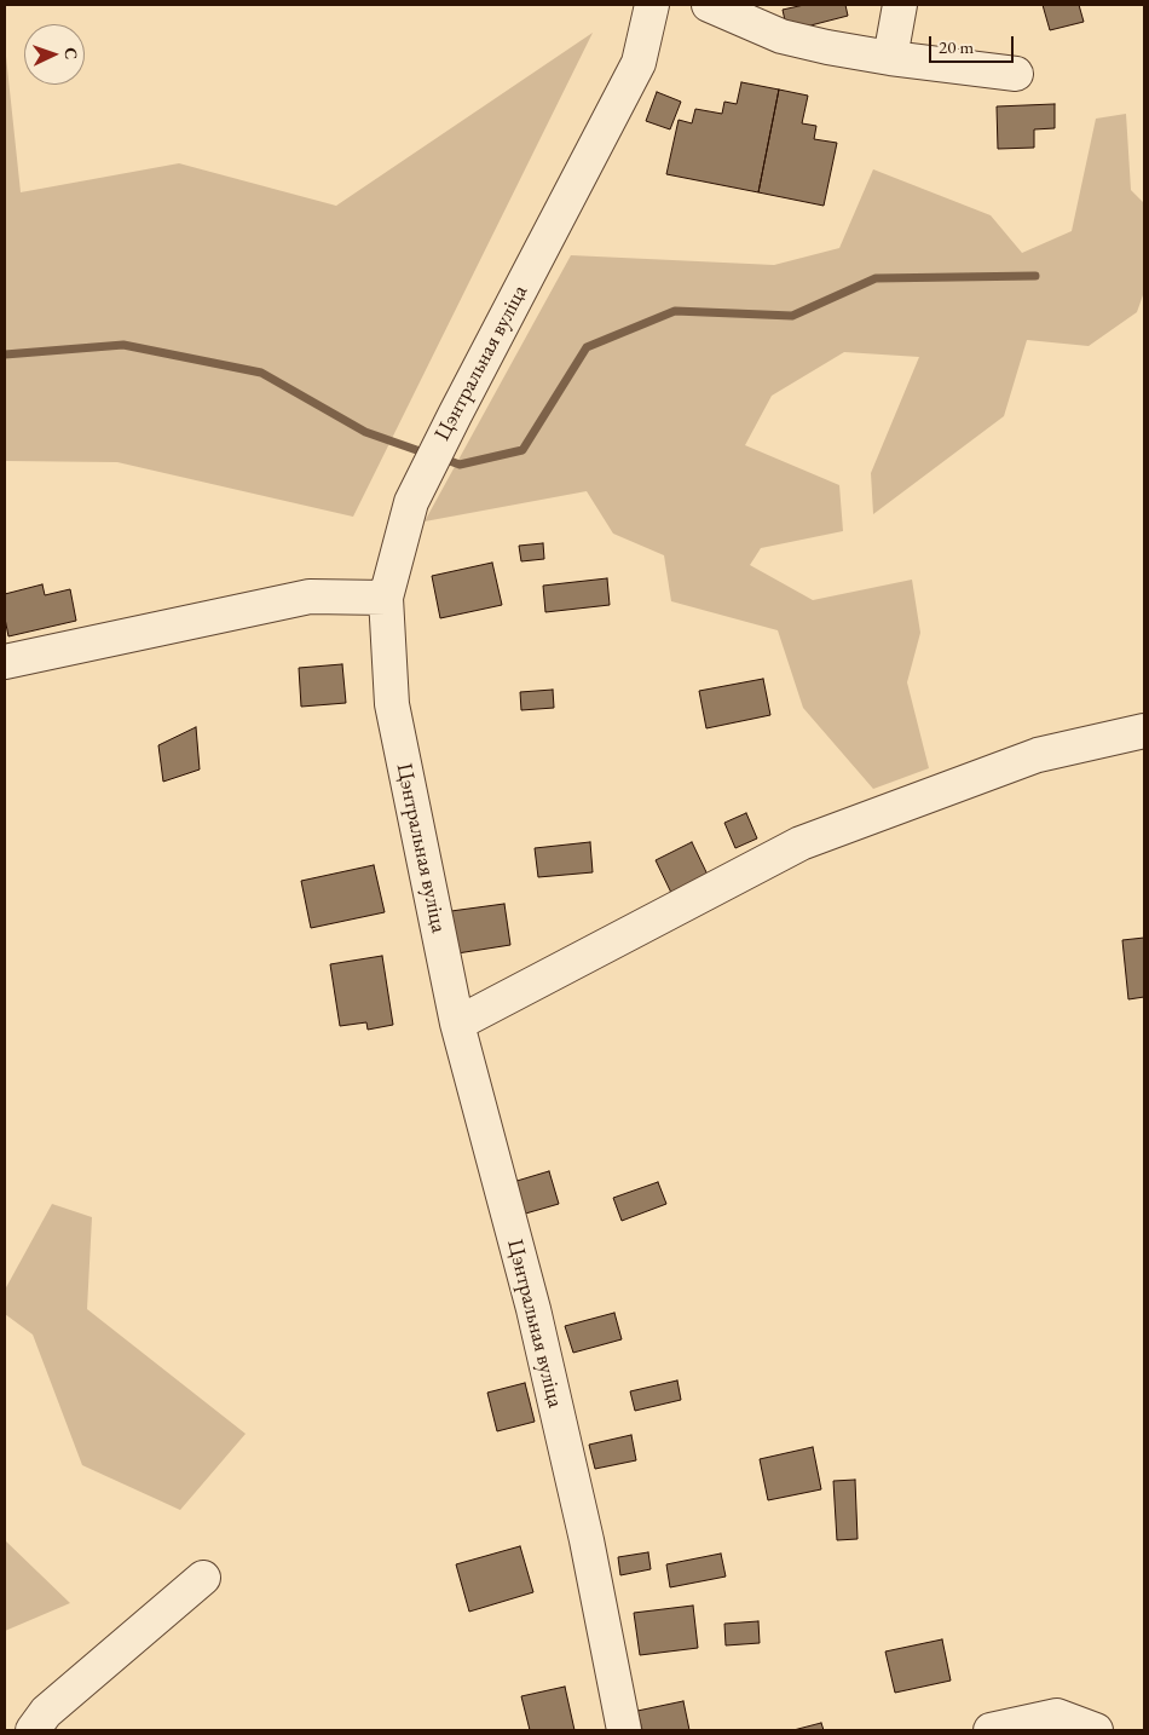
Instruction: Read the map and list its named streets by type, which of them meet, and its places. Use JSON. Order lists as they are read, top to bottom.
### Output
{
  "streets": {
    "street": ["Цэнтральная вуліца"]
  },
  "scale_bar": "20 m",
  "north": "right"
}
